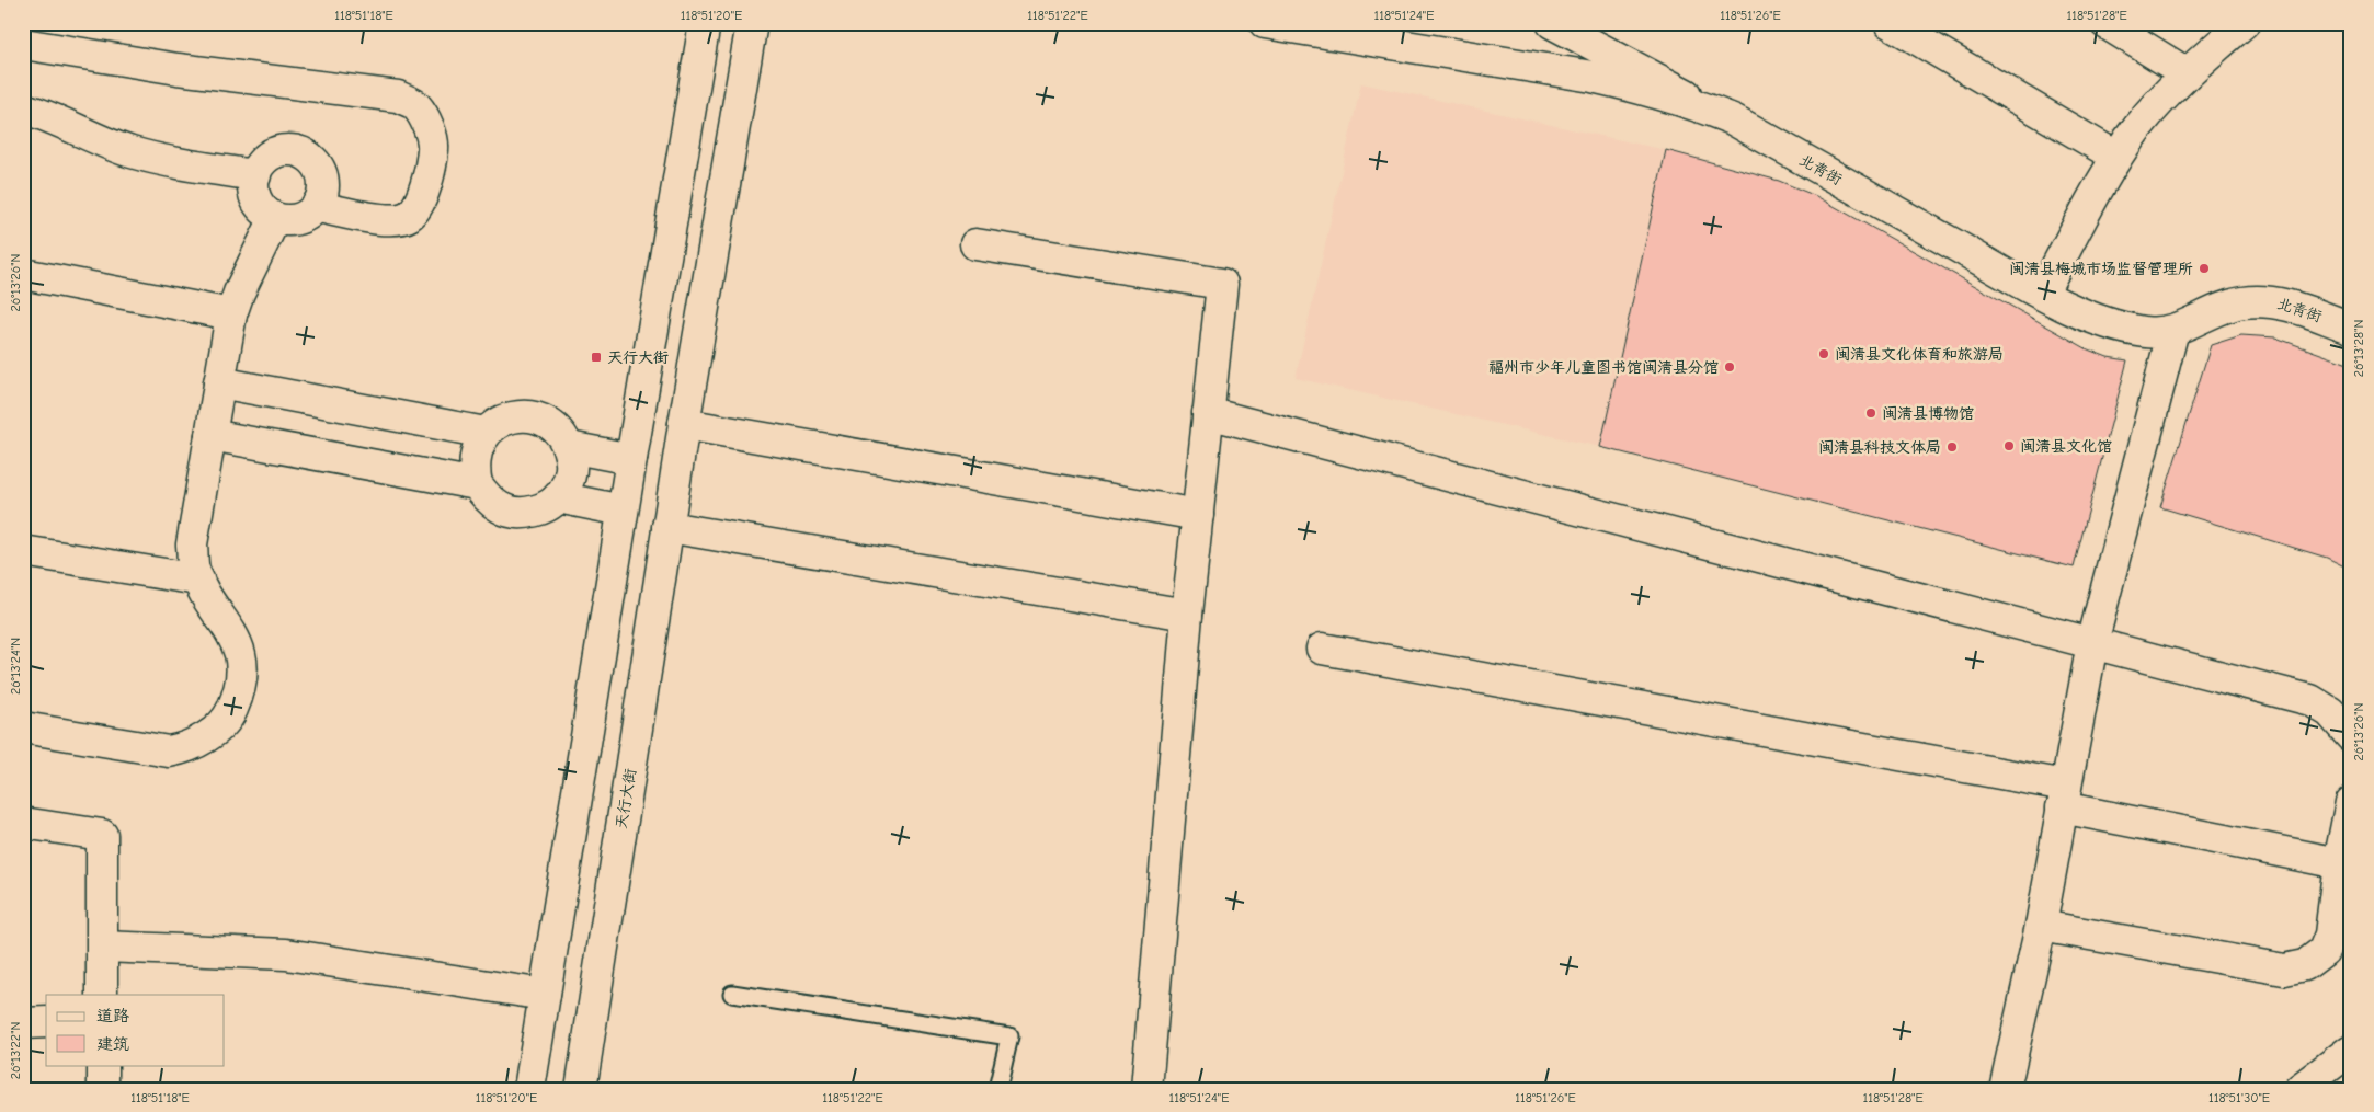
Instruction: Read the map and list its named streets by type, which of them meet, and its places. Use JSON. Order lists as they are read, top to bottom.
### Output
{
  "streets": {
    "street": ["北青街", "天行大街"]
  },
  "places": {
    "other": [
      "闽清县梅城市场监督管理所",
      "闽清县文化体育和旅游局",
      "福州市少年儿童图书馆闽清县分馆",
      "闽清县博物馆",
      "闽清县文化馆",
      "闽清县科技文体局"
    ],
    "transit": ["天行大街"]
  },
  "legend": ["道路", "建筑"],
  "coordinates": [
    "118°51'18\"E",
    "118°51'20\"E",
    "118°51'22\"E",
    "118°51'24\"E",
    "118°51'26\"E",
    "118°51'28\"E",
    "26°13'26\"N",
    "26°13'28\"N",
    "26°13'24\"N",
    "26°13'22\"N",
    "118°51'30\"E"
  ]
}
